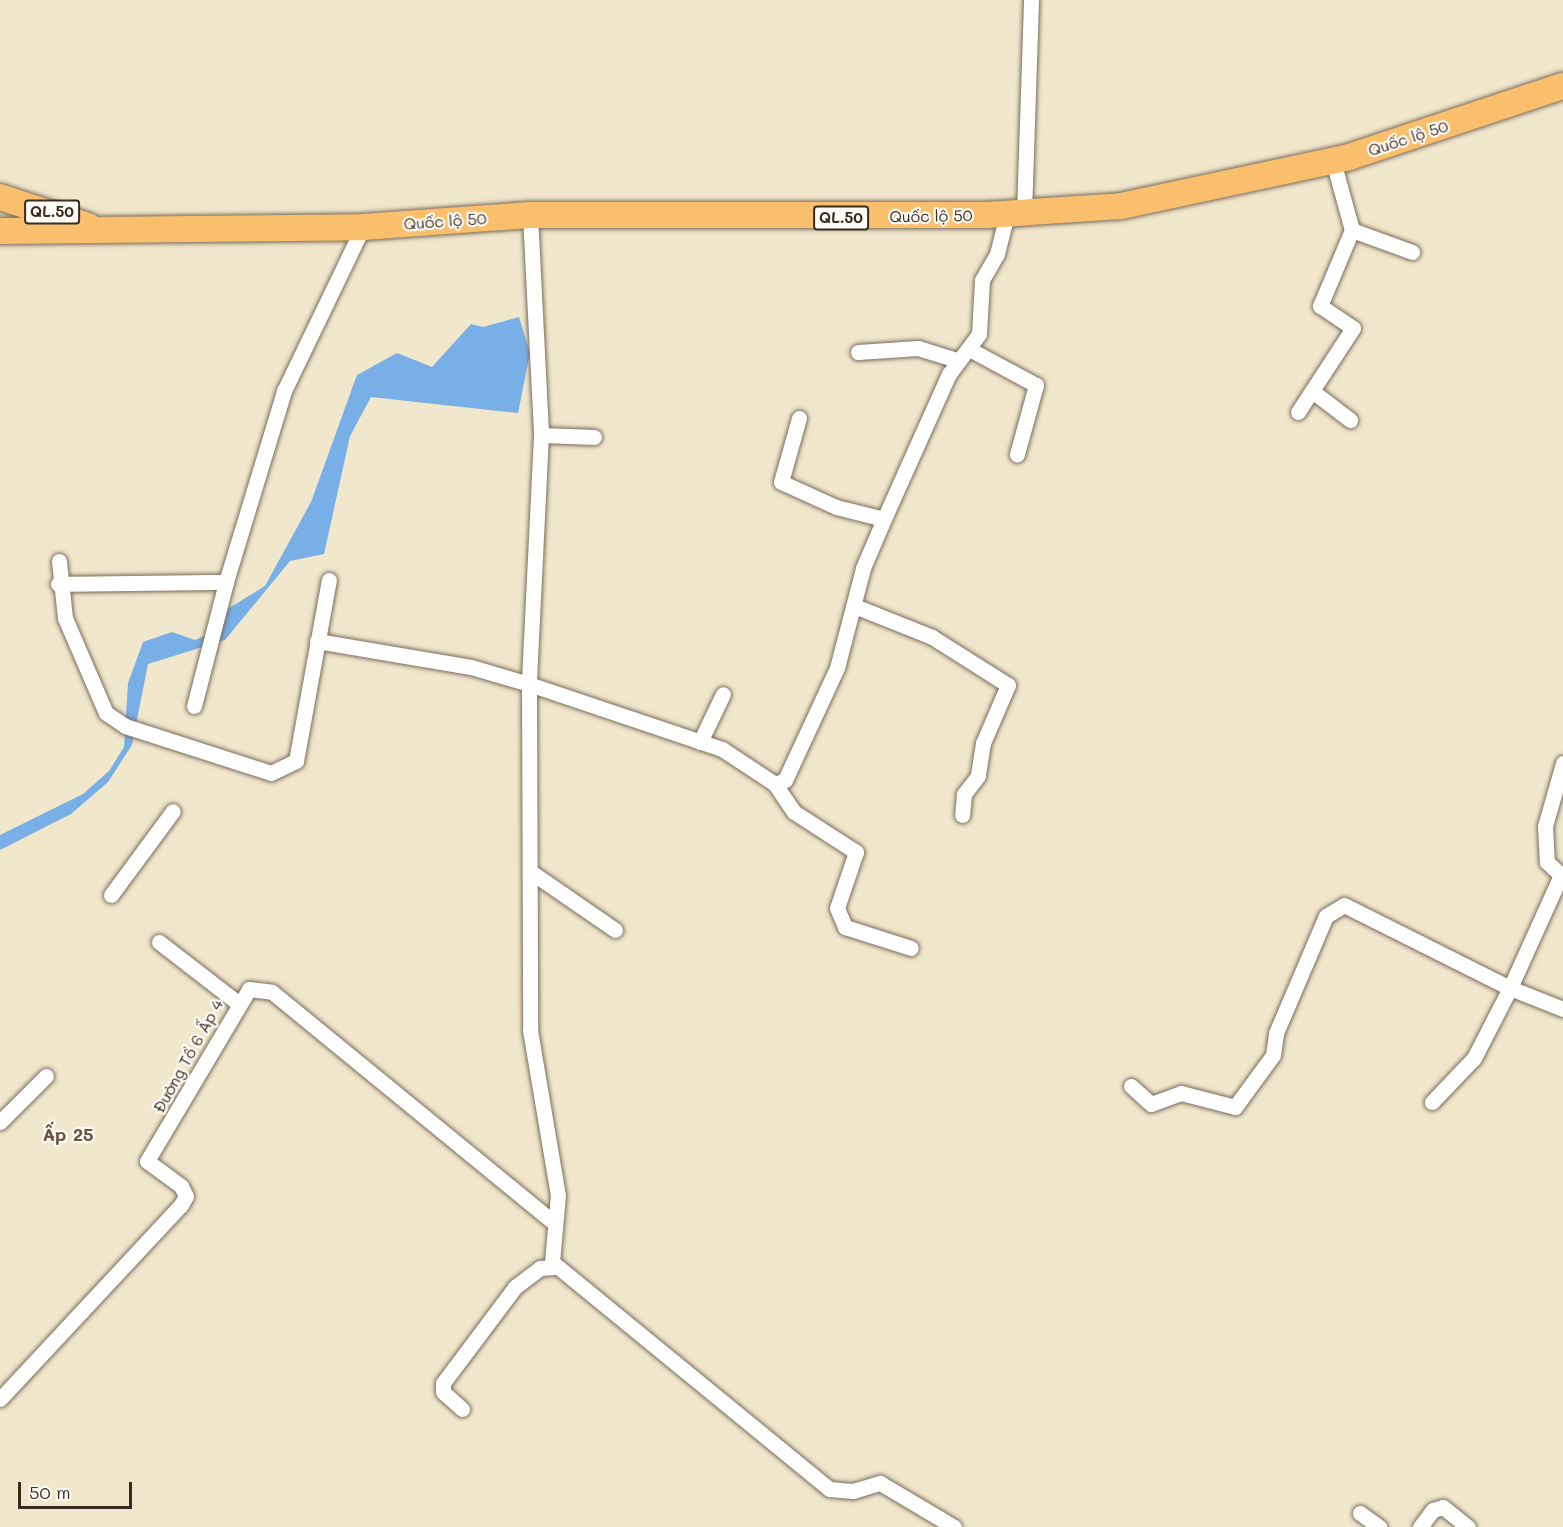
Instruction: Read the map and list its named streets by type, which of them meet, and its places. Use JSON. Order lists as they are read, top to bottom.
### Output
{
  "streets": {
    "highway": ["Quốc lộ 50", "QL.50"],
    "street": ["Đường Tổ 6 Ấp 4"]
  },
  "crossings": [
    ["Quốc lộ 50", "QL.50"]
  ],
  "districts": ["Ấp 25"],
  "scale_bar": "50 m"
}
